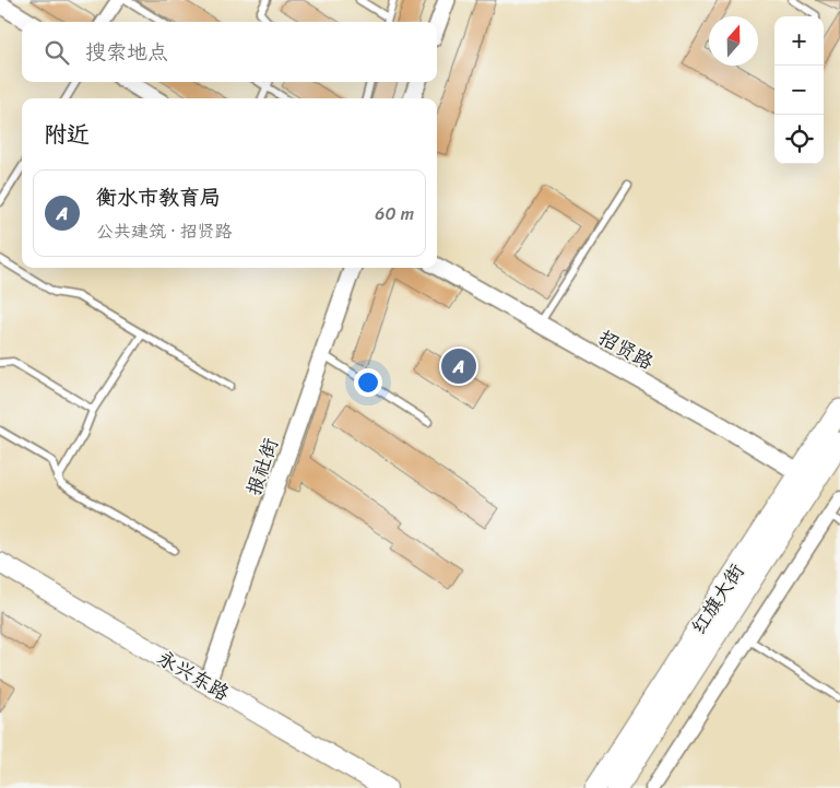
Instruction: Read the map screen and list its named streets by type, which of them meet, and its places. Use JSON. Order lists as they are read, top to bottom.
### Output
{
  "streets": {
    "main road": ["红旗大街", "永兴东路"],
    "street": ["招贤路", "报社街"]
  },
  "crossings": [
    ["招贤路", "红旗大街"],
    ["报社街", "永兴东路"]
  ],
  "north": "top",
  "page": {
    "map_buttons": ["+", "−"],
    "search": "搜索地点",
    "heading": "附近",
    "list": [
      {
        "mark": "A",
        "name": "衡水市教育局",
        "note": "公共建筑 · 招贤路",
        "value": "60 m"
      }
    ],
    "pins": "A"
  }
}
